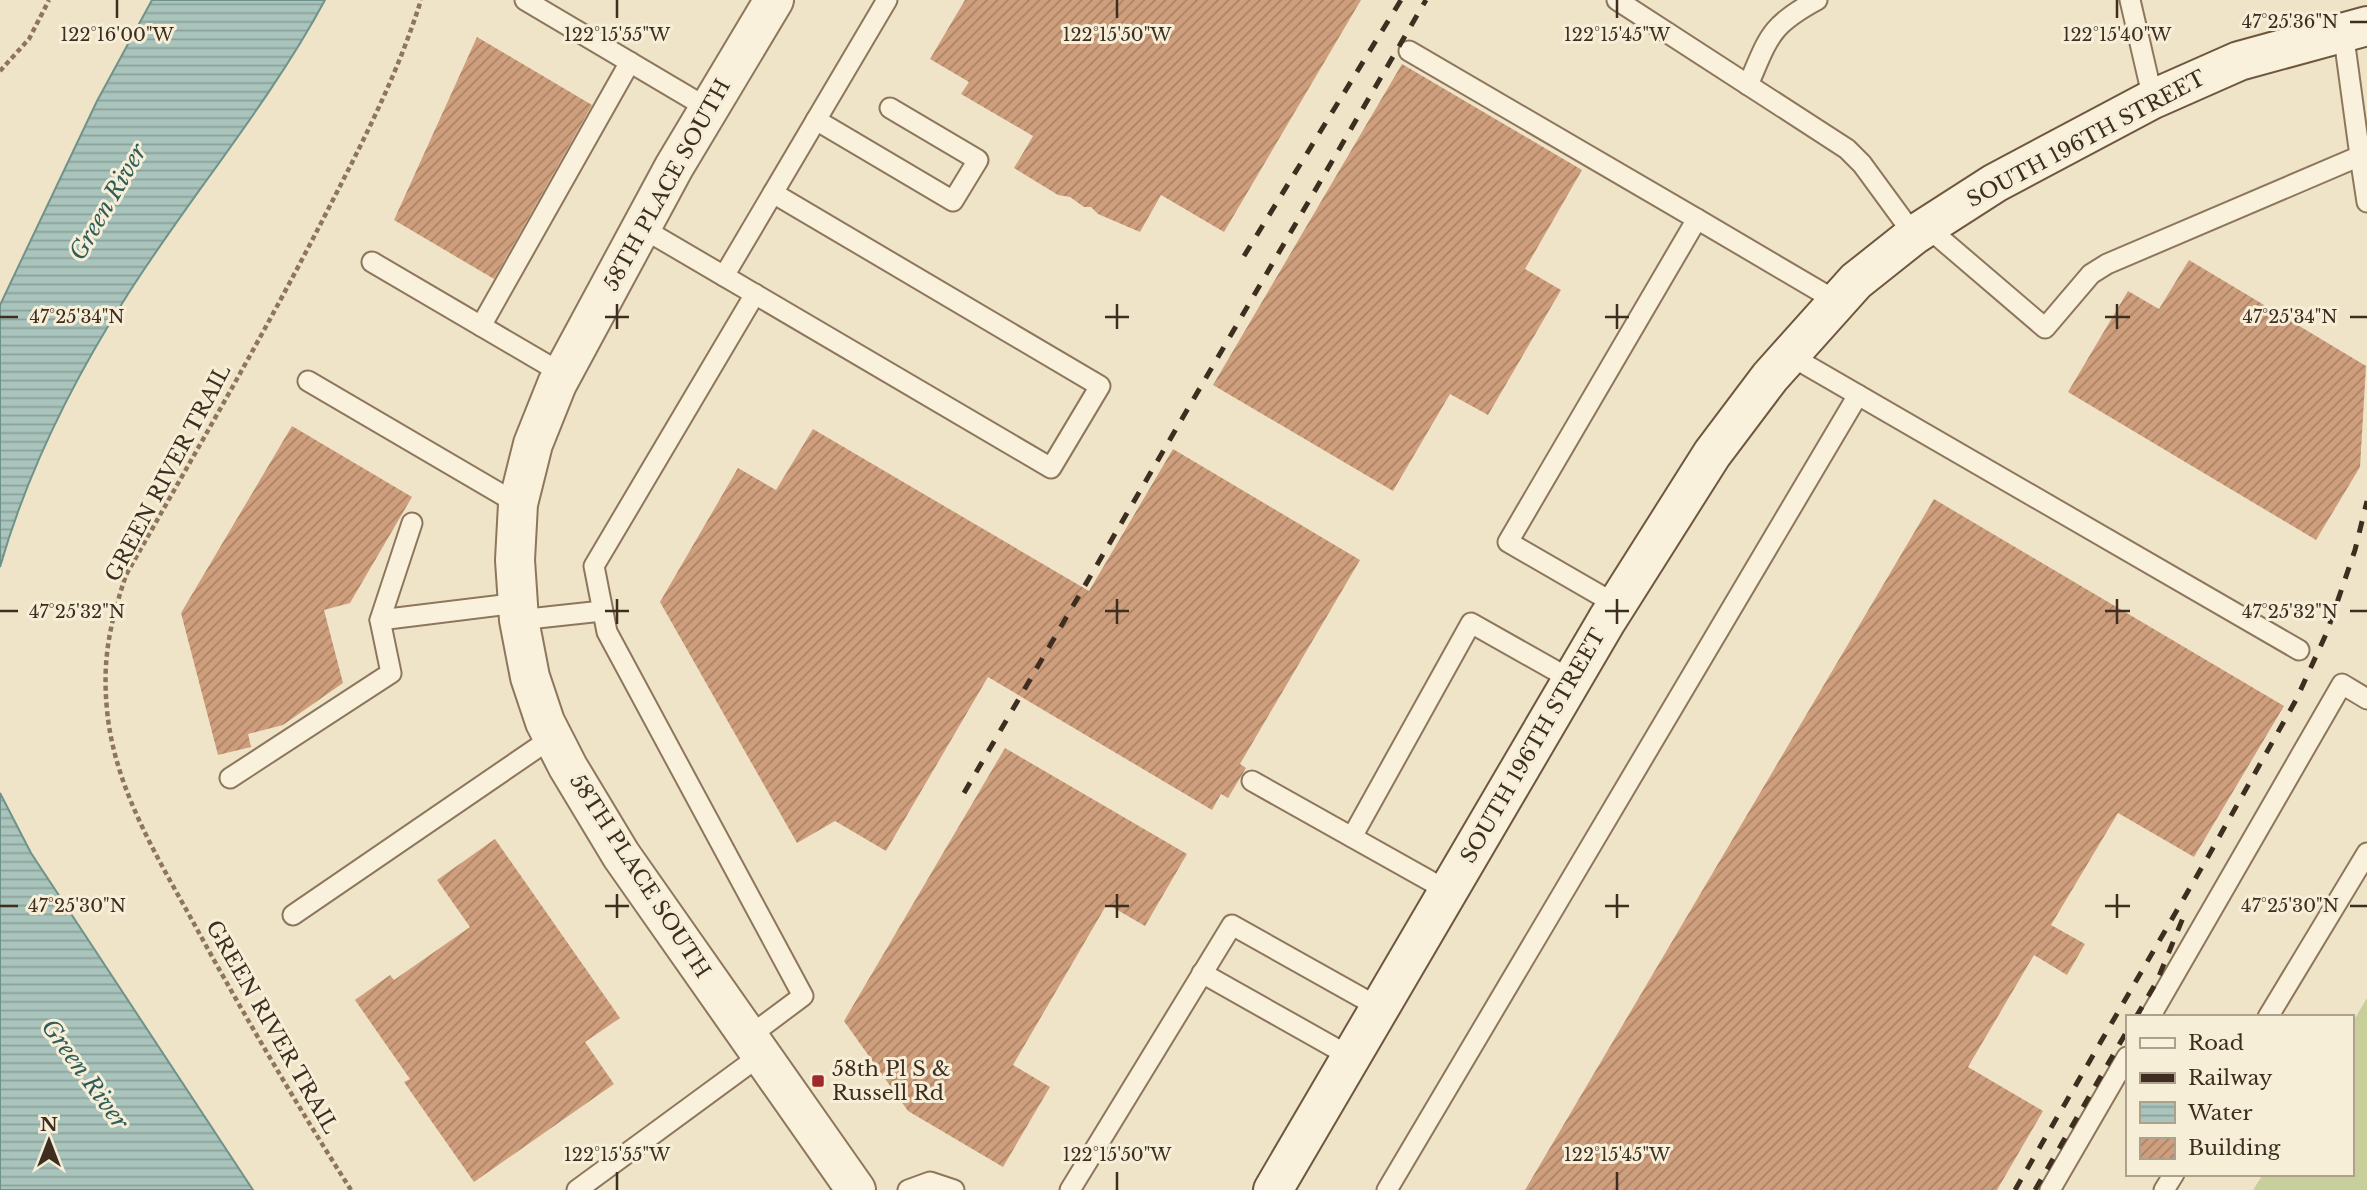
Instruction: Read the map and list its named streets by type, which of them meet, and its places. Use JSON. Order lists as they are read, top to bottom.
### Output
{
  "streets": {
    "main road": ["SOUTH 196TH STREET", "58TH PLACE SOUTH"],
    "path": ["GREEN RIVER TRAIL"]
  },
  "water": ["Green River"],
  "places": {
    "transit": ["58th Pl S & Russell Rd"]
  },
  "legend": [
    "Road",
    "Railway",
    "Water",
    "Building"
  ],
  "north": "top",
  "coordinates": [
    "47°25'36\"N",
    "122°16'00\"W",
    "122°15'55\"W",
    "122°15'50\"W",
    "122°15'45\"W",
    "122°15'40\"W",
    "47°25'34\"N",
    "47°25'32\"N",
    "47°25'30\"N"
  ]
}
